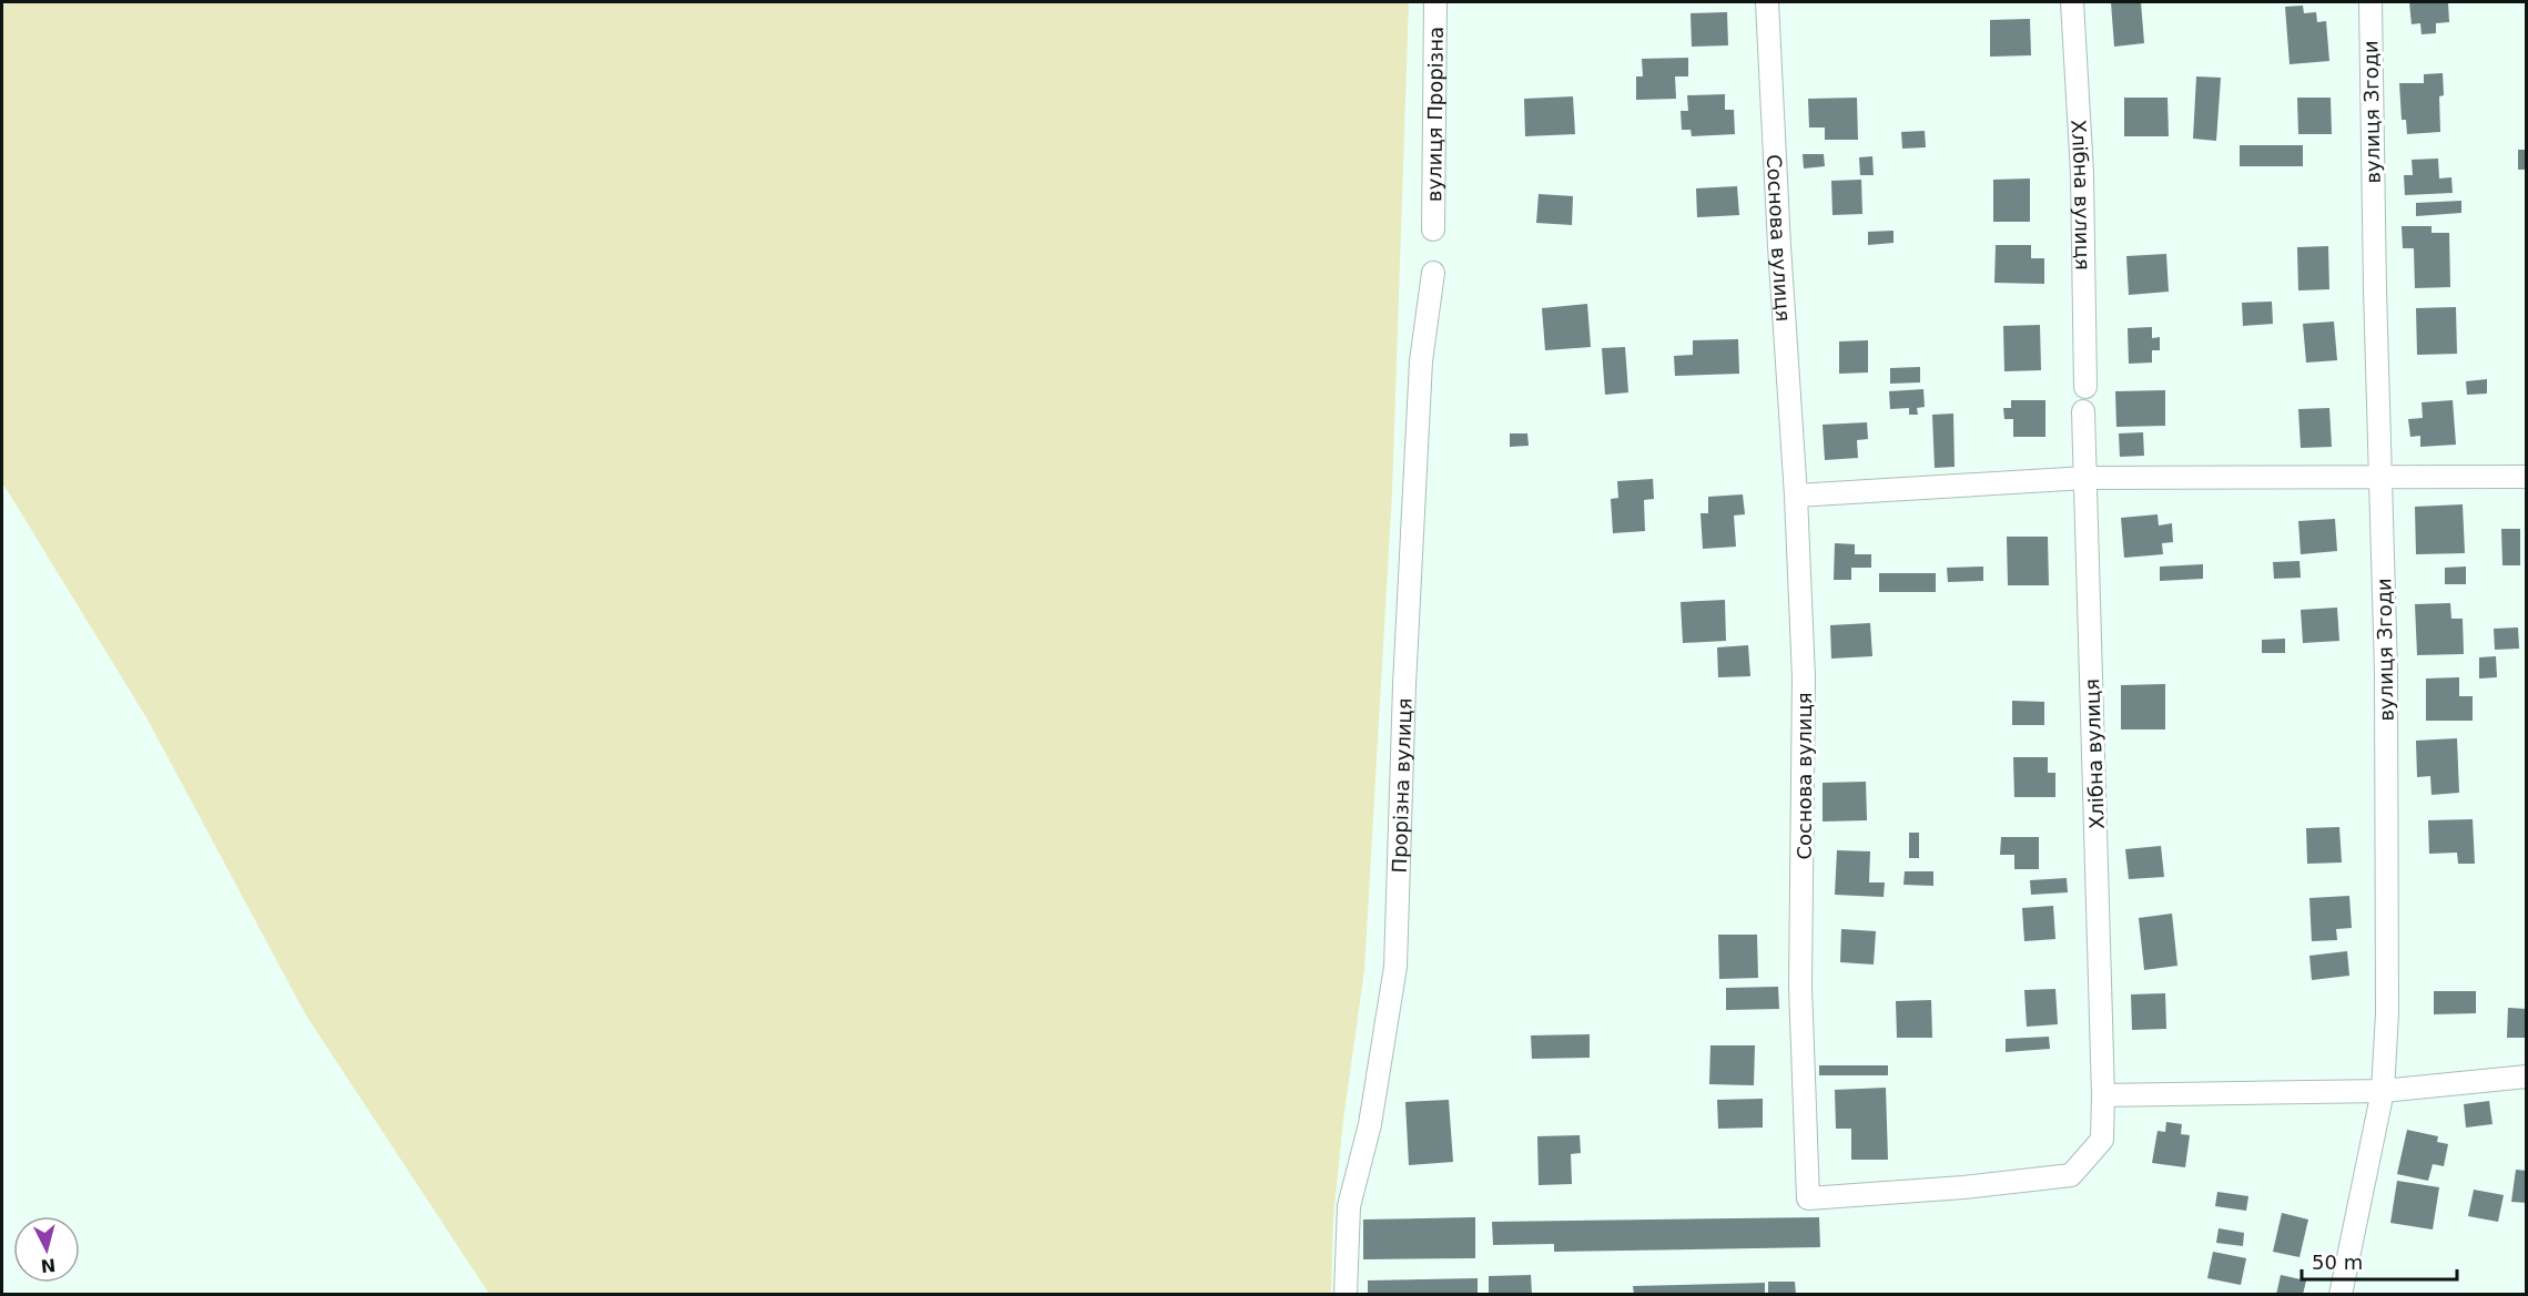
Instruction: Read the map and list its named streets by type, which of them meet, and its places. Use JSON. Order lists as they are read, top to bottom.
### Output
{
  "streets": {
    "street": [
      "вулиця Згоди",
      "вулиця Прорізна",
      "Хлібна вулиця",
      "Соснова вулиця",
      "Прорізна вулиця"
    ]
  },
  "crossings": [
    ["Хлібна вулиця", "Соснова вулиця"]
  ],
  "scale_bar": "50 m",
  "north": "bottom"
}
